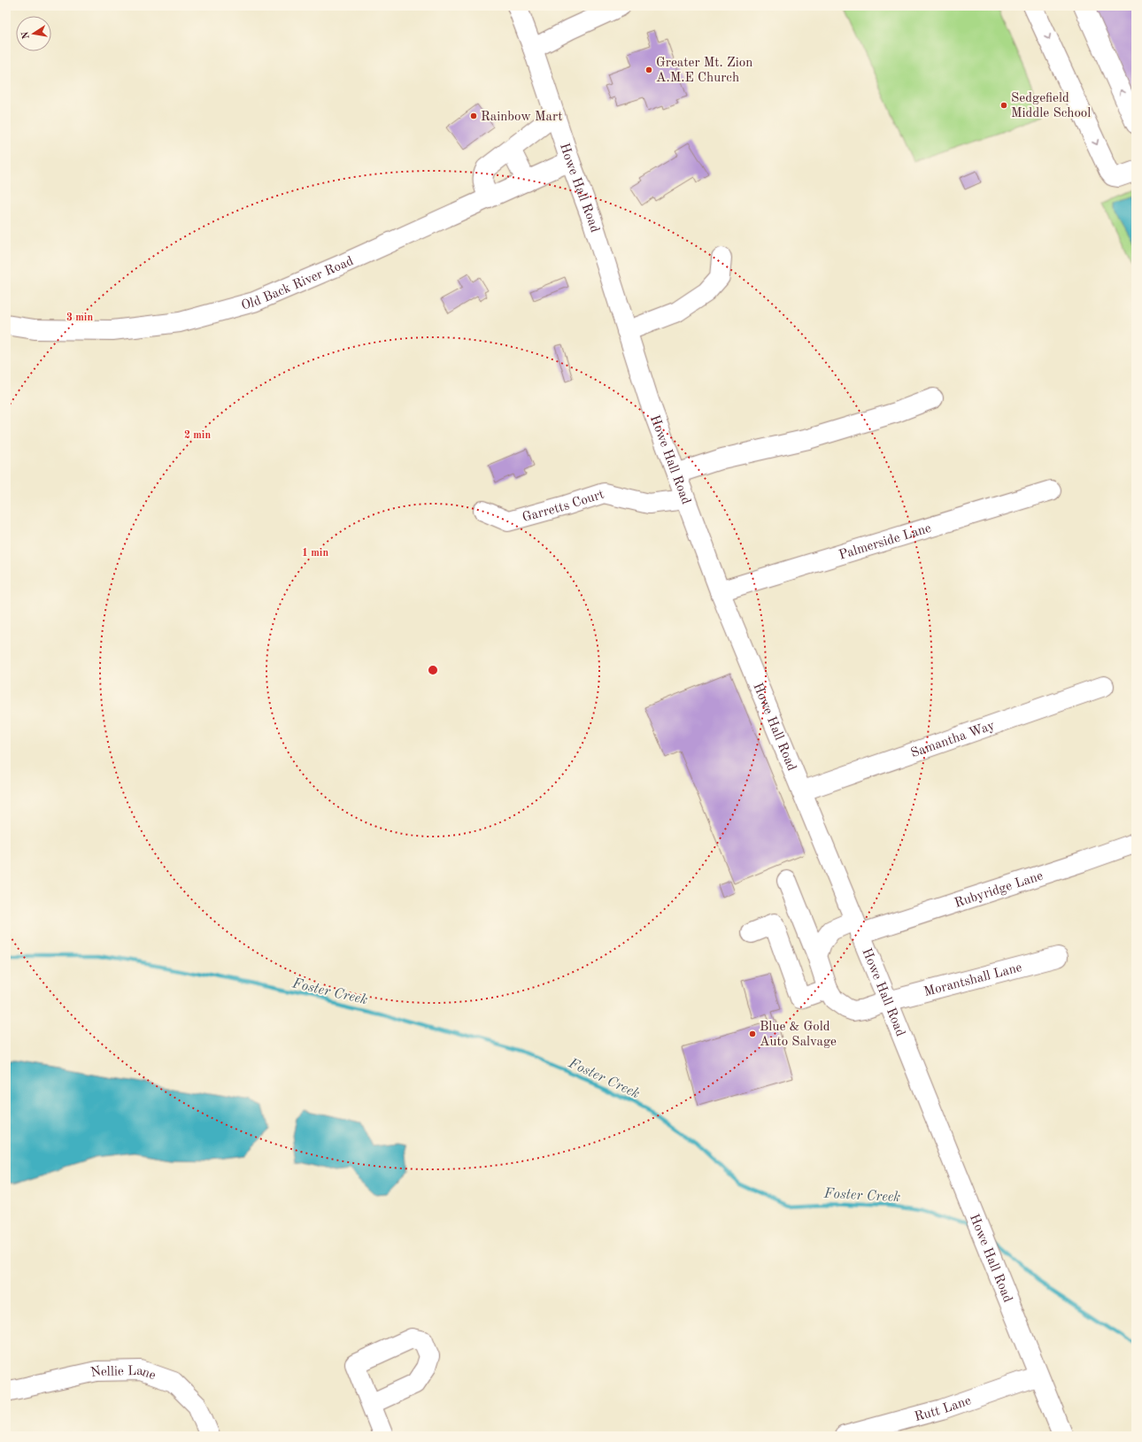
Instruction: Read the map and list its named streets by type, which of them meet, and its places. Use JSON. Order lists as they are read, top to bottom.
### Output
{
  "streets": {
    "street": [
      "Howe Hall Road",
      "Old Back River Road",
      "Garretts Court",
      "Palmerside Lane",
      "Samantha Way",
      "Rubyridge Lane",
      "Morantshall Lane",
      "Nellie Lane",
      "Rutt Lane"
    ]
  },
  "crossings": [
    ["Howe Hall Road", "Old Back River Road"],
    ["Howe Hall Road", "Garretts Court"],
    ["Howe Hall Road", "Palmerside Lane"],
    ["Howe Hall Road", "Samantha Way"],
    ["Howe Hall Road", "Rubyridge Lane"],
    ["Howe Hall Road", "Morantshall Lane"],
    ["Howe Hall Road", "Rutt Lane"],
    ["Rubyridge Lane", "Morantshall Lane"]
  ],
  "water": ["Foster Creek"],
  "places": [
    "Greater Mt. Zion A.M.E Church",
    "Sedgefield Middle School",
    "Rainbow Mart",
    "Blue & Gold Auto Salvage"
  ],
  "north": "left",
  "rings": ["3 min", "2 min", "1 min"]
}
